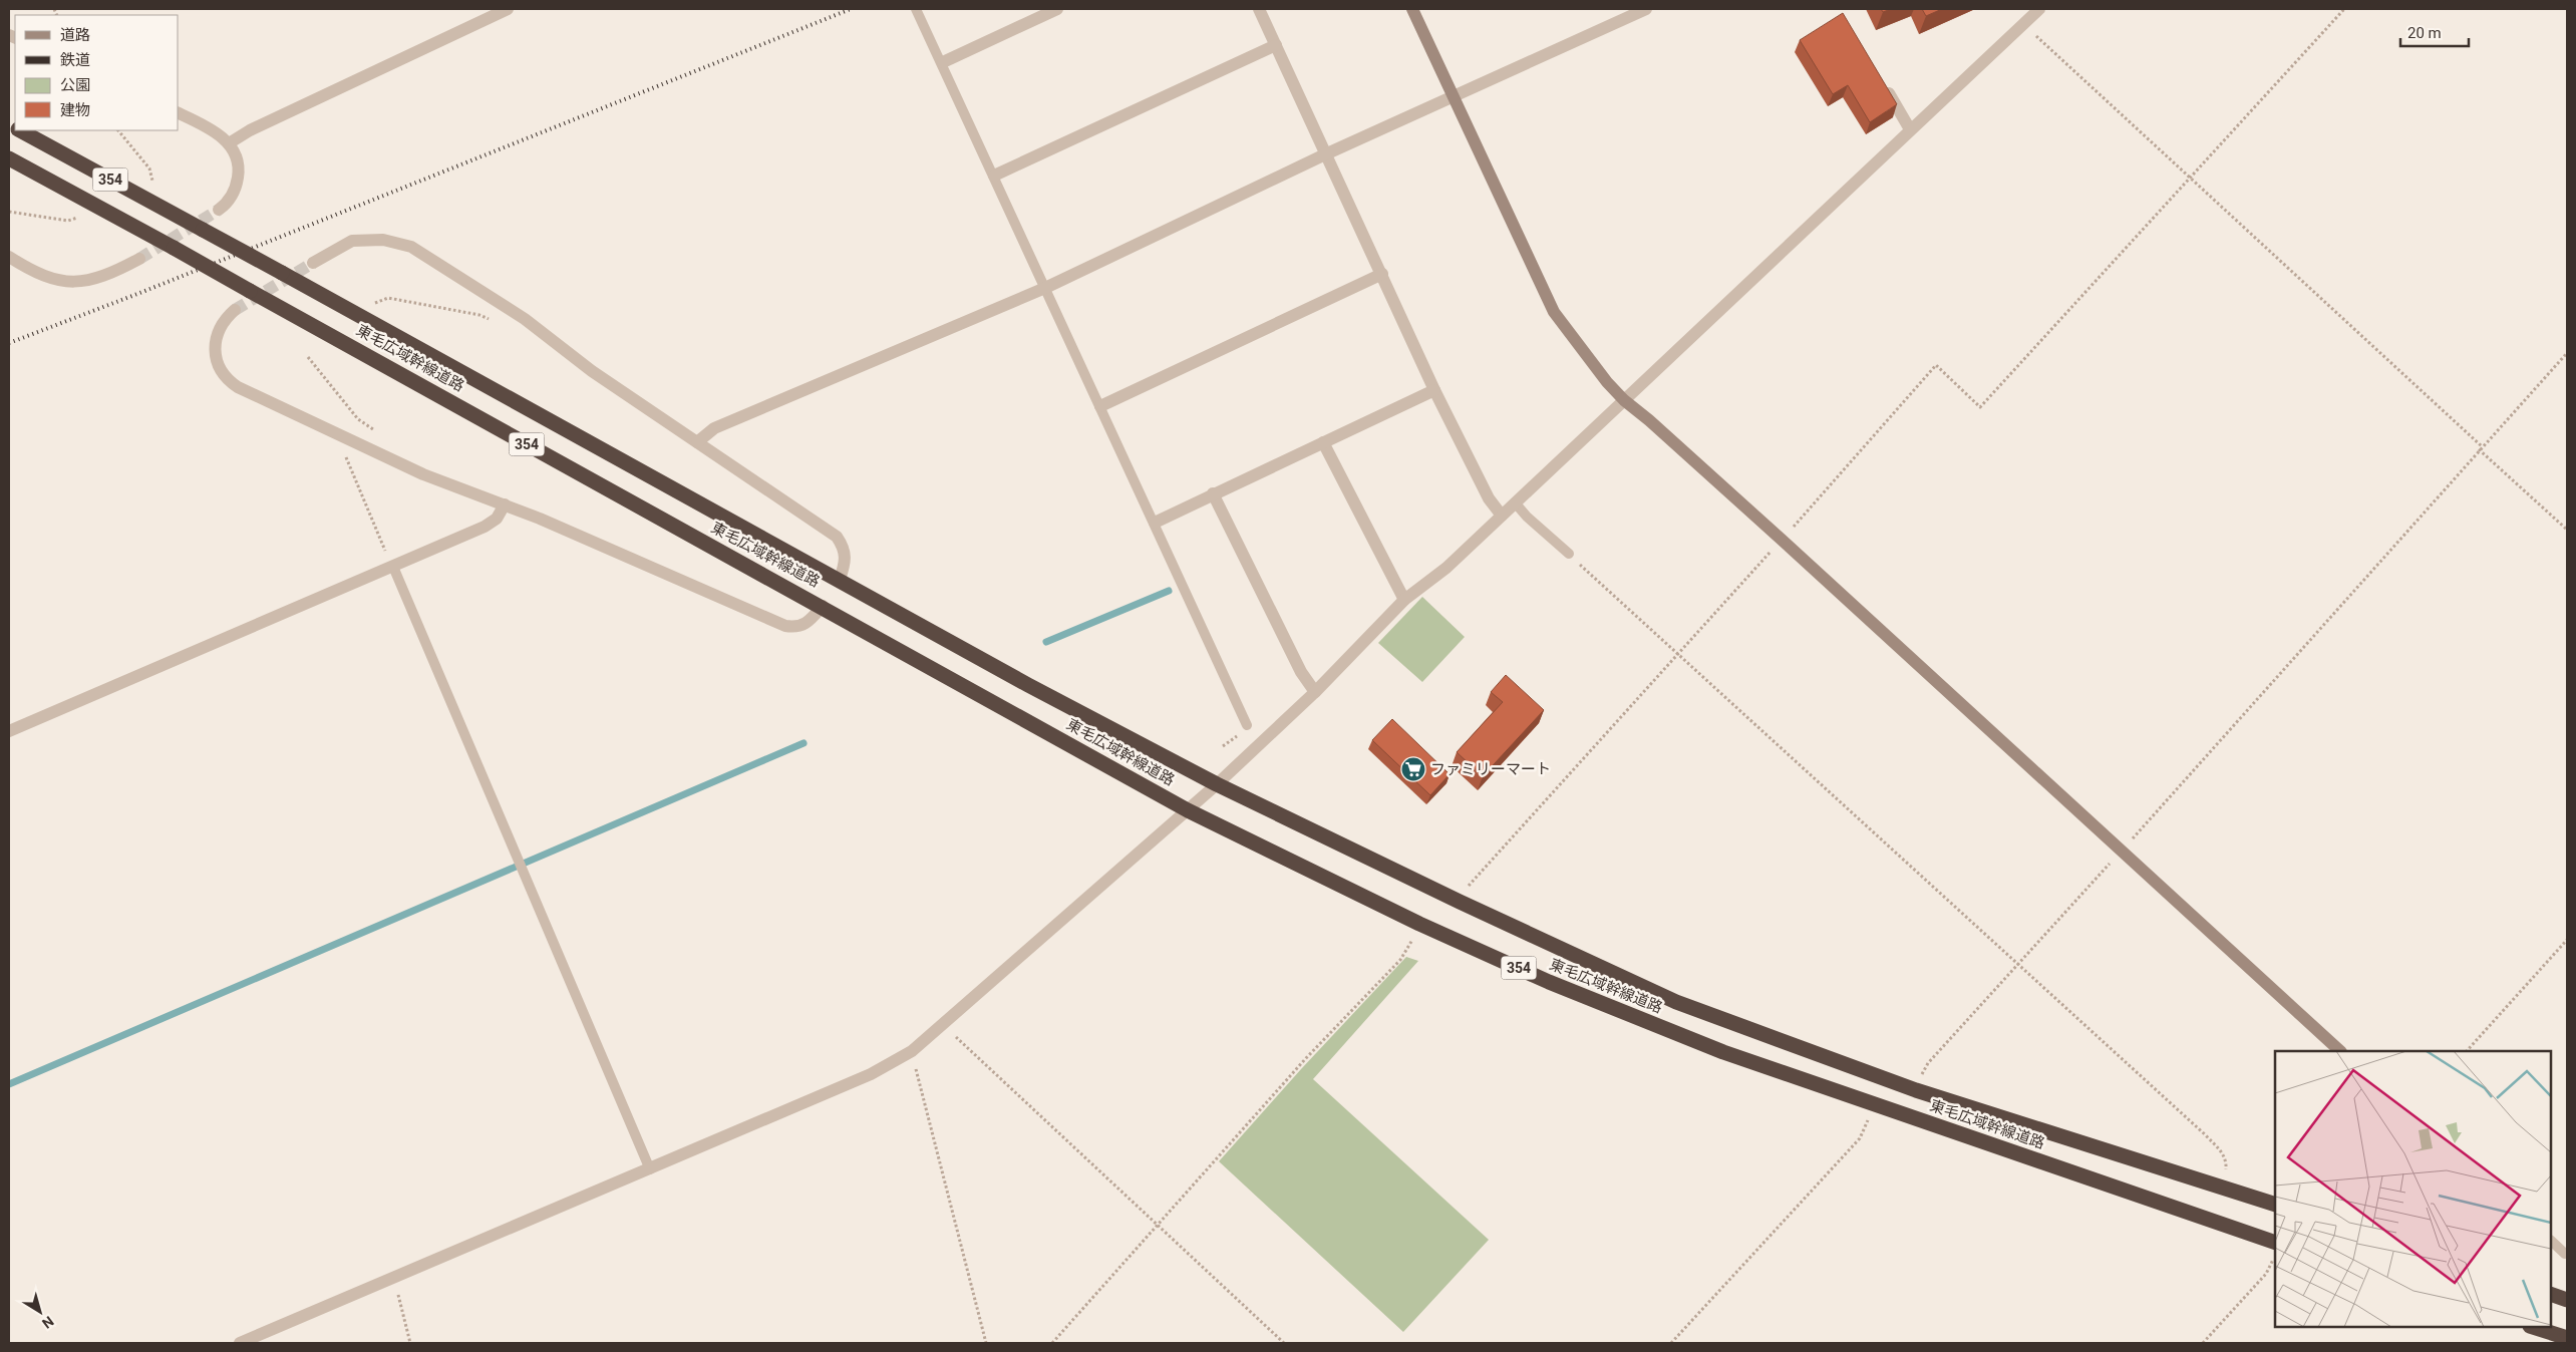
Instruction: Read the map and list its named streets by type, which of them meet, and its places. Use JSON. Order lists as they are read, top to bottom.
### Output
{
  "streets": {
    "highway": ["354", "東毛広域幹線道路"]
  },
  "places": {
    "supermarket": ["ファミリーマート"]
  },
  "legend": [
    "道路",
    "鉄道",
    "公園",
    "建物"
  ],
  "scale_bar": "20 m",
  "north": "bottom right"
}
